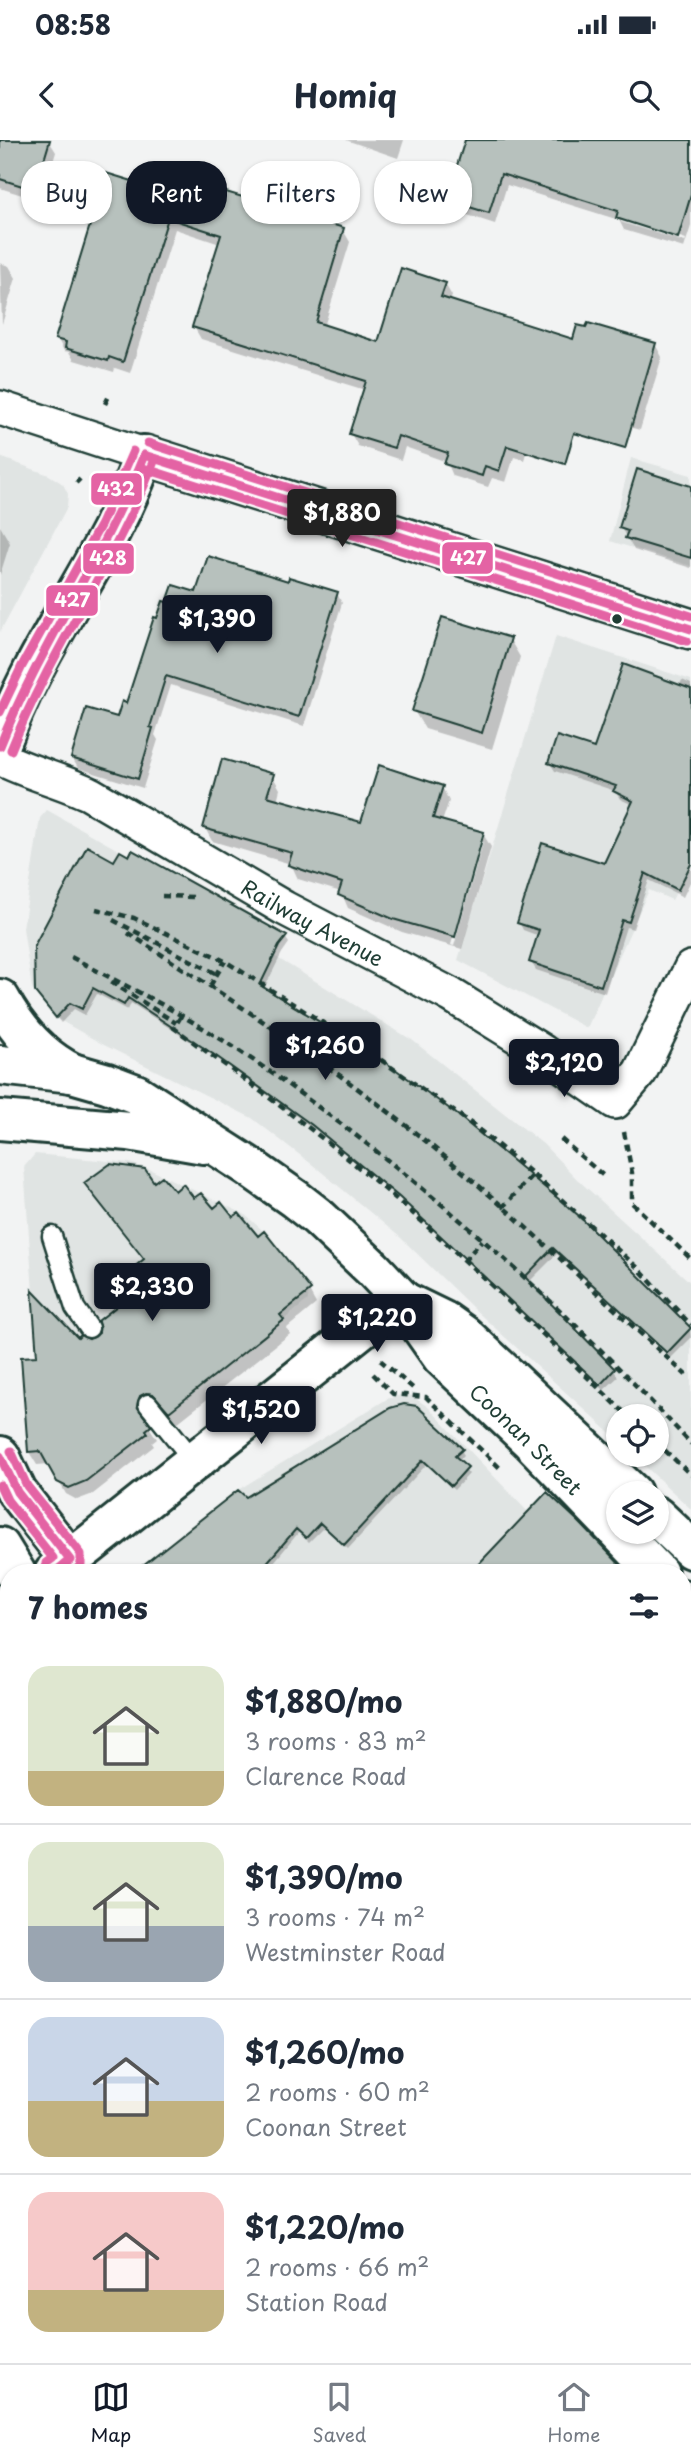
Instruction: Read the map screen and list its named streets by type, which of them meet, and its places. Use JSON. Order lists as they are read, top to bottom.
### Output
{
  "streets": {
    "main road": ["Coonan Street"],
    "street": ["Railway Avenue"]
  },
  "lines": ["transit line 432", "transit line 427", "transit line 428"],
  "page": {
    "status": "08:58",
    "header": "Homiq",
    "chip": [
      "Buy",
      "Rent",
      "Filters",
      "New"
    ],
    "price": [
      "$1,880",
      "$1,390",
      "$1,260",
      "$2,120",
      "$2,330",
      "$1,220",
      "$1,520"
    ],
    "heading": "7 homes",
    "list": [
      {
        "name": "$1,880/mo",
        "note": "3 rooms · 83 m² · Clarence Road"
      },
      {
        "name": "$1,390/mo",
        "note": "3 rooms · 74 m² · Westminster Road"
      },
      {
        "name": "$1,260/mo",
        "note": "2 rooms · 60 m² · Coonan Street"
      },
      {
        "name": "$1,220/mo",
        "note": "2 rooms · 66 m² · Station Road"
      }
    ],
    "tabs": ["Map", "Saved", "Home"]
  }
}
